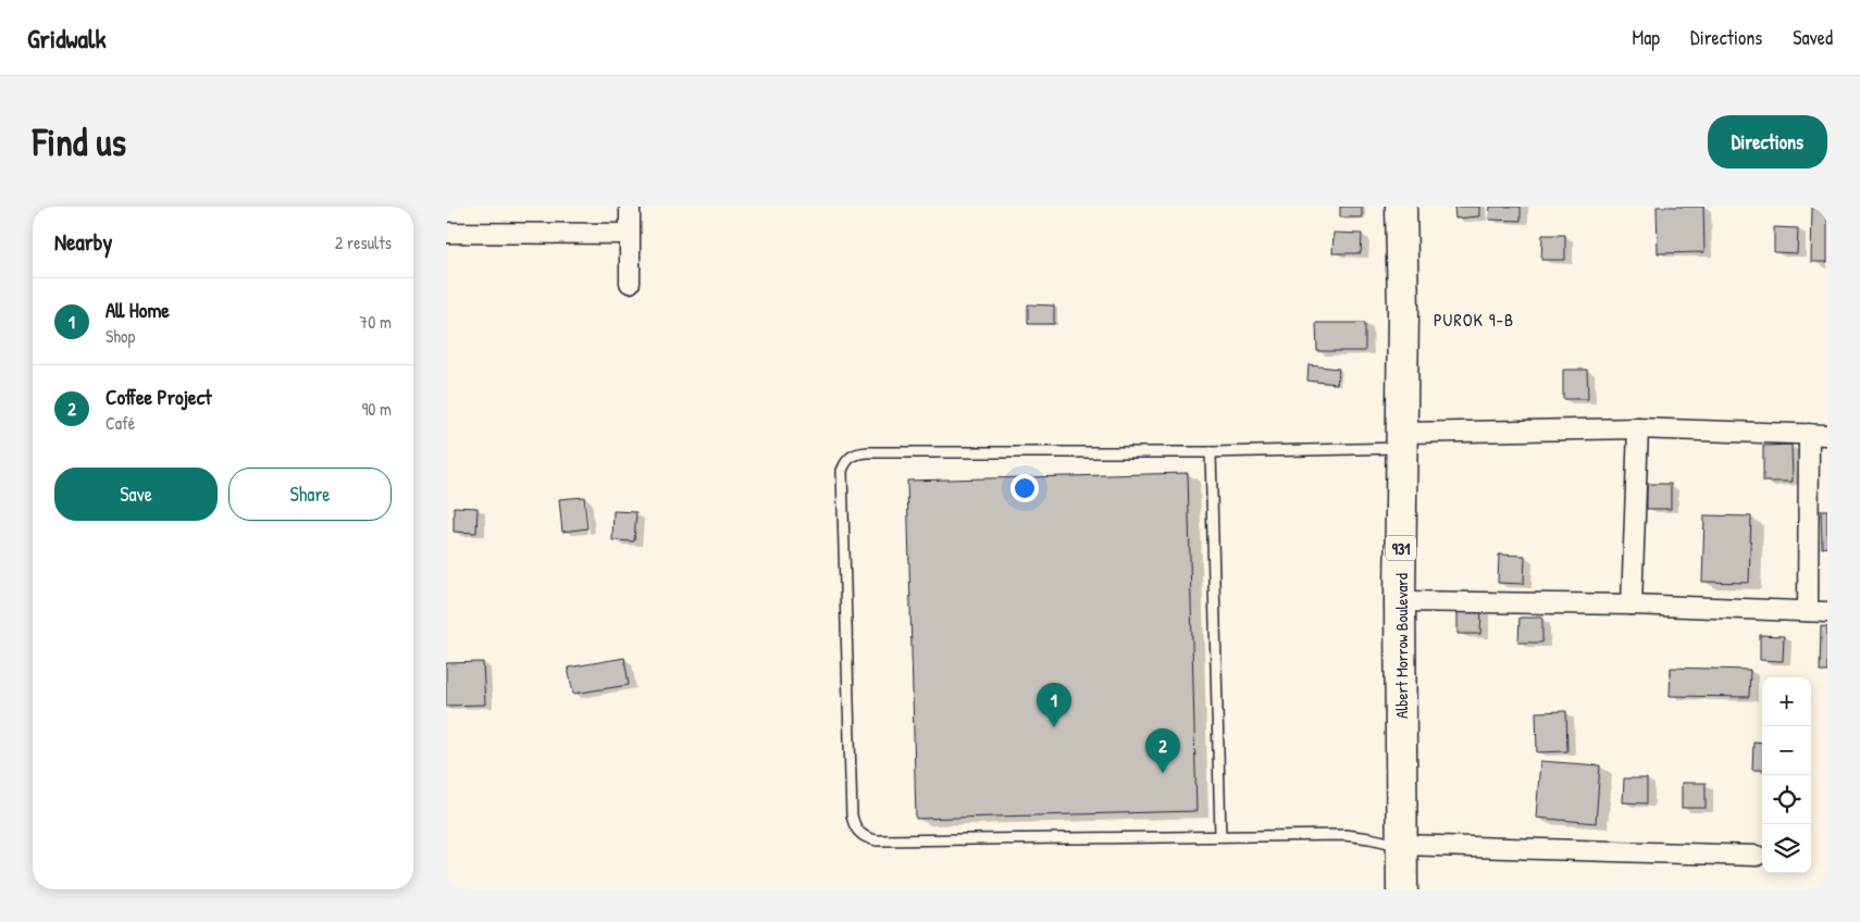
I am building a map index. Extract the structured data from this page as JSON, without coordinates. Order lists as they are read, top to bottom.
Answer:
{
  "streets": {
    "highway": ["931", "Albert Morrow Boulevard"]
  },
  "districts": ["PUROK 9-B"],
  "page": {
    "header": "Gridwalk",
    "nav": ["Map", "Directions", "Saved"],
    "buttons": [
      "Directions",
      ["Save", "Share"]
    ],
    "title": "Find us",
    "heading": ["Nearby", "2 results"],
    "list": [
      {
        "mark": "1",
        "name": "All Home",
        "note": "Shop",
        "value": "70 m"
      },
      {
        "mark": "2",
        "name": "Coffee Project",
        "note": "Café",
        "value": "90 m"
      }
    ],
    "map_buttons": ["+", "−"],
    "pins": ["1", "2"]
  }
}
